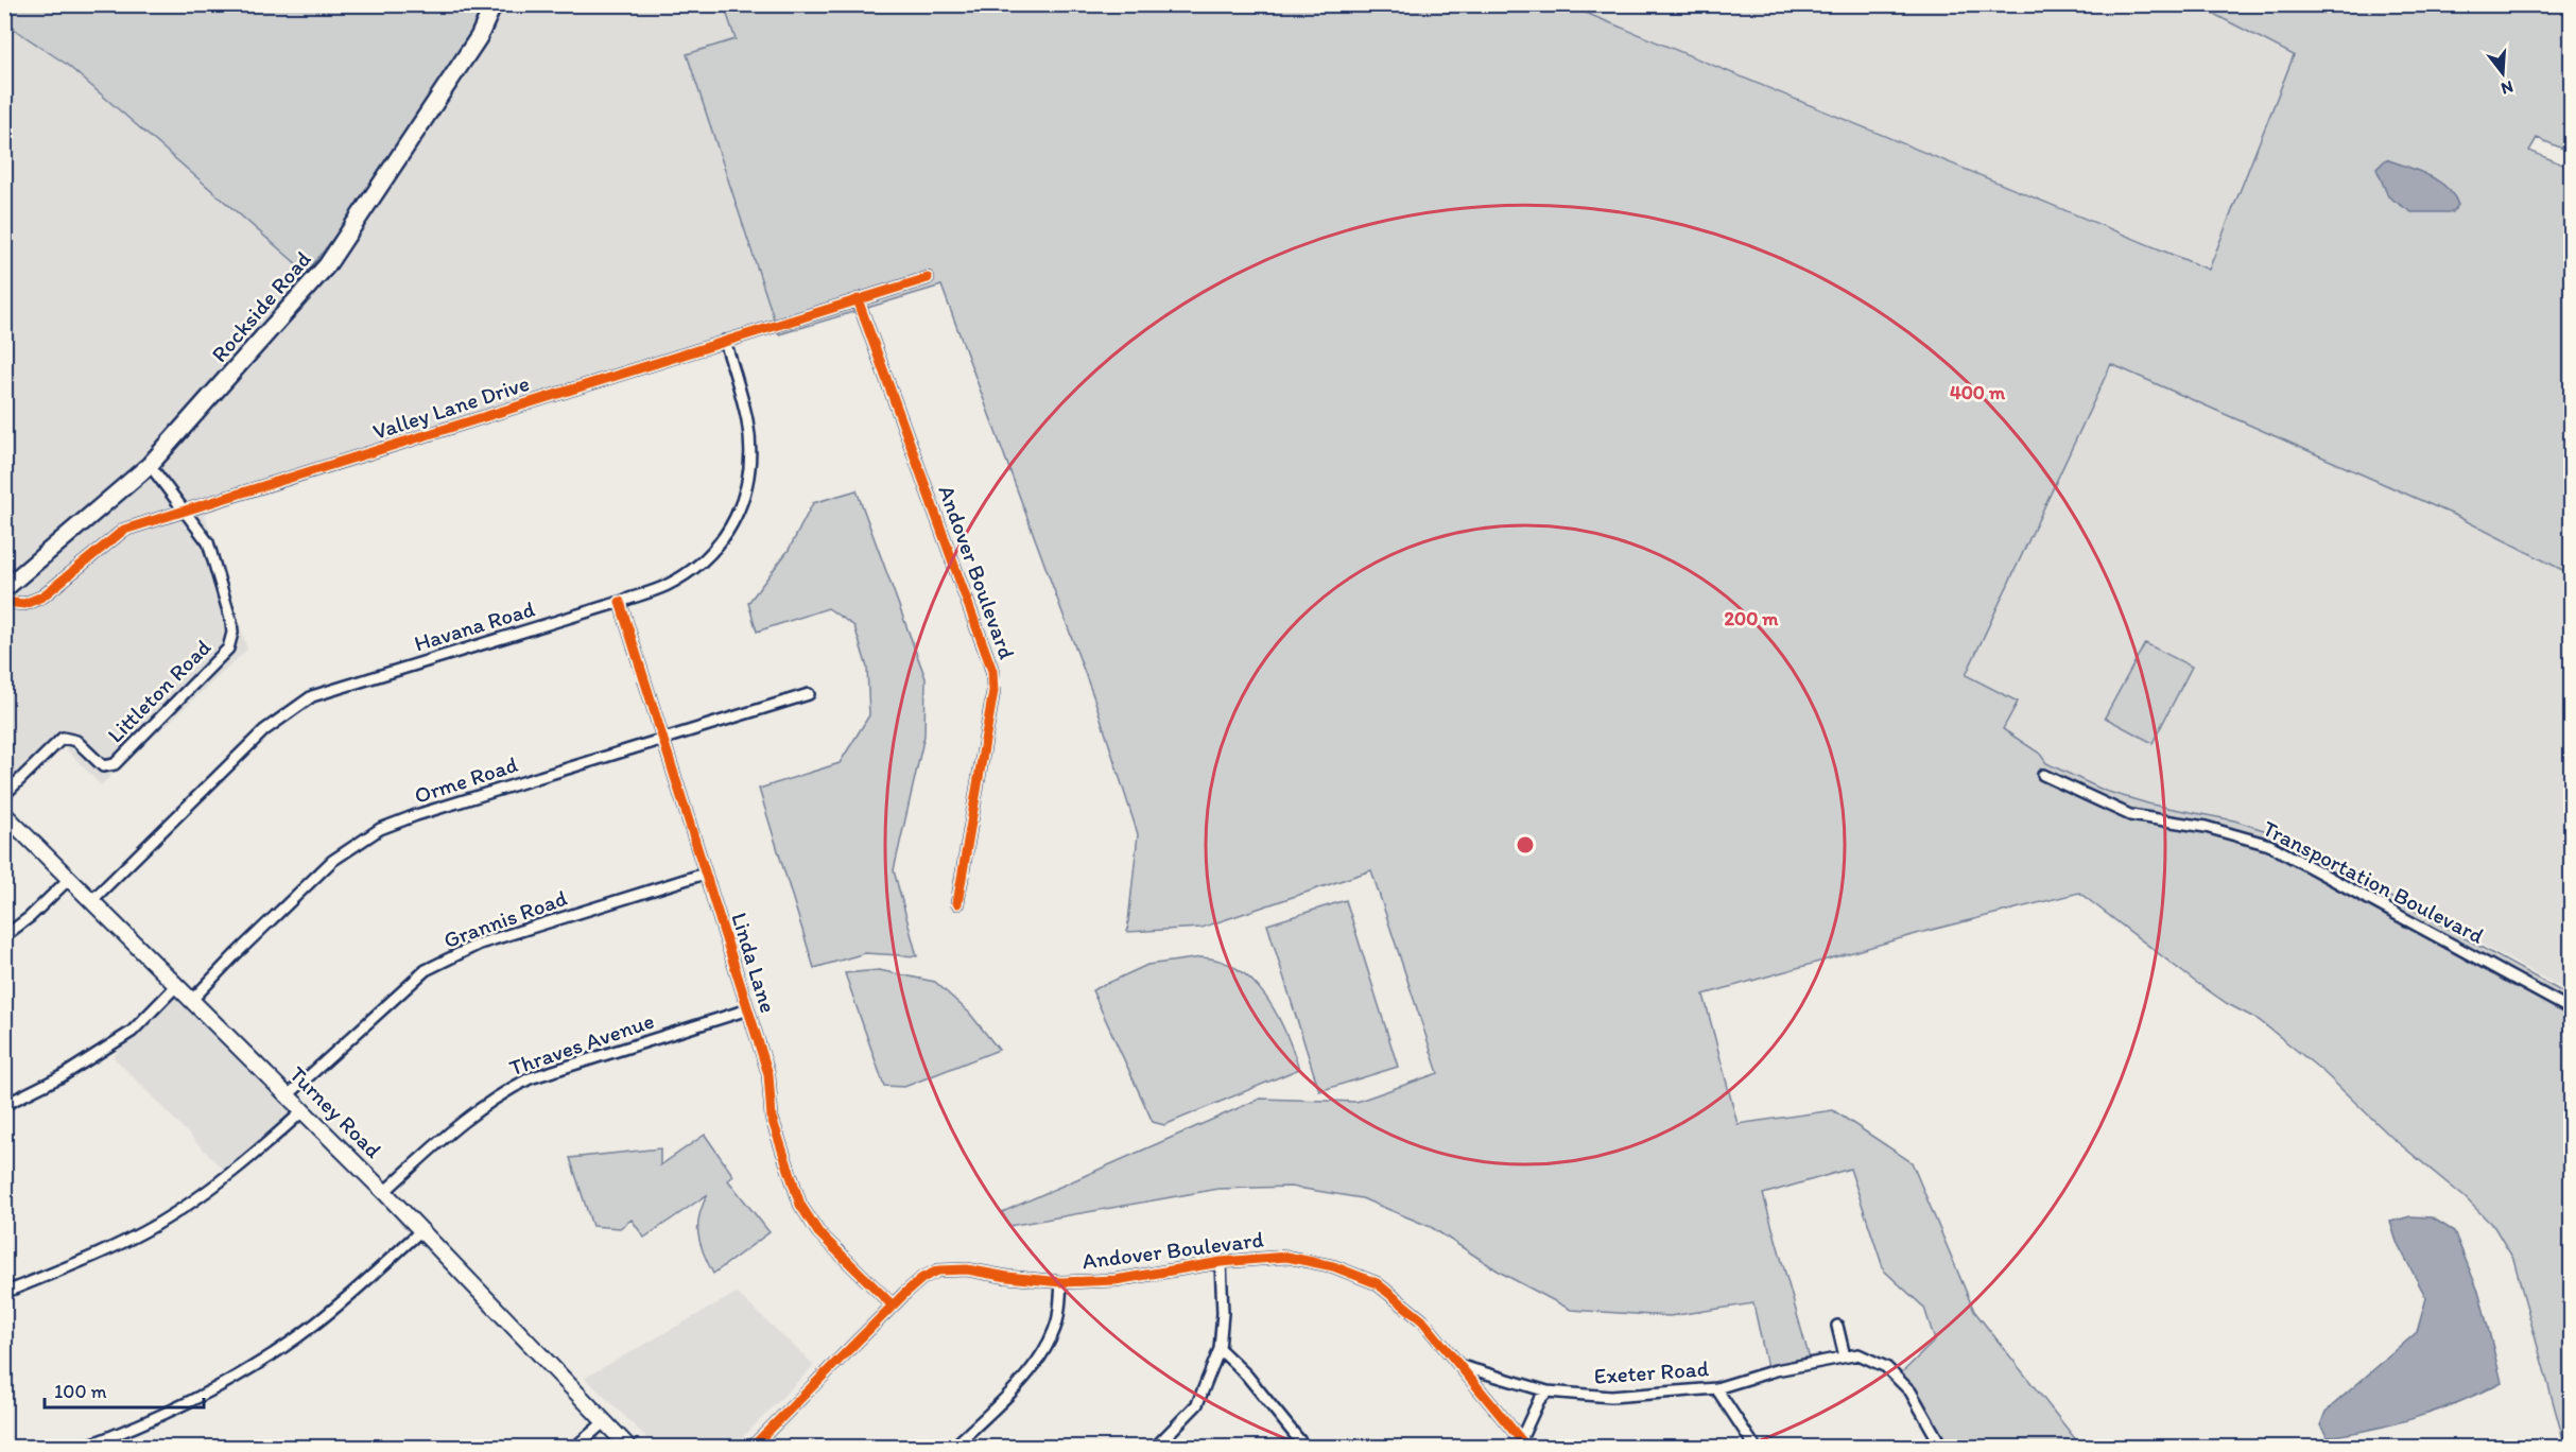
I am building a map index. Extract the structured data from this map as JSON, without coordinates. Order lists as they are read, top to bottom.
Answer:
{
  "streets": {
    "main road": ["Rockside Road", "Turney Road"],
    "street": [
      "Valley Lane Drive",
      "Andover Boulevard",
      "Havana Road",
      "Littleton Road",
      "Orme Road",
      "Transportation Boulevard",
      "Grannis Road",
      "Linda Lane",
      "Thraves Avenue",
      "Exeter Road"
    ]
  },
  "crossings": [
    ["Valley Lane Drive", "Andover Boulevard"],
    ["Valley Lane Drive", "Havana Road"],
    ["Valley Lane Drive", "Littleton Road"],
    ["Andover Boulevard", "Linda Lane"],
    ["Andover Boulevard", "Exeter Road"],
    ["Havana Road", "Linda Lane"],
    ["Havana Road", "Turney Road"],
    ["Orme Road", "Linda Lane"],
    ["Orme Road", "Turney Road"],
    ["Grannis Road", "Linda Lane"],
    ["Grannis Road", "Turney Road"],
    ["Linda Lane", "Thraves Avenue"],
    ["Thraves Avenue", "Turney Road"]
  ],
  "scale_bar": "100 m",
  "north": "bottom",
  "rings": ["400 m", "200 m"]
}
